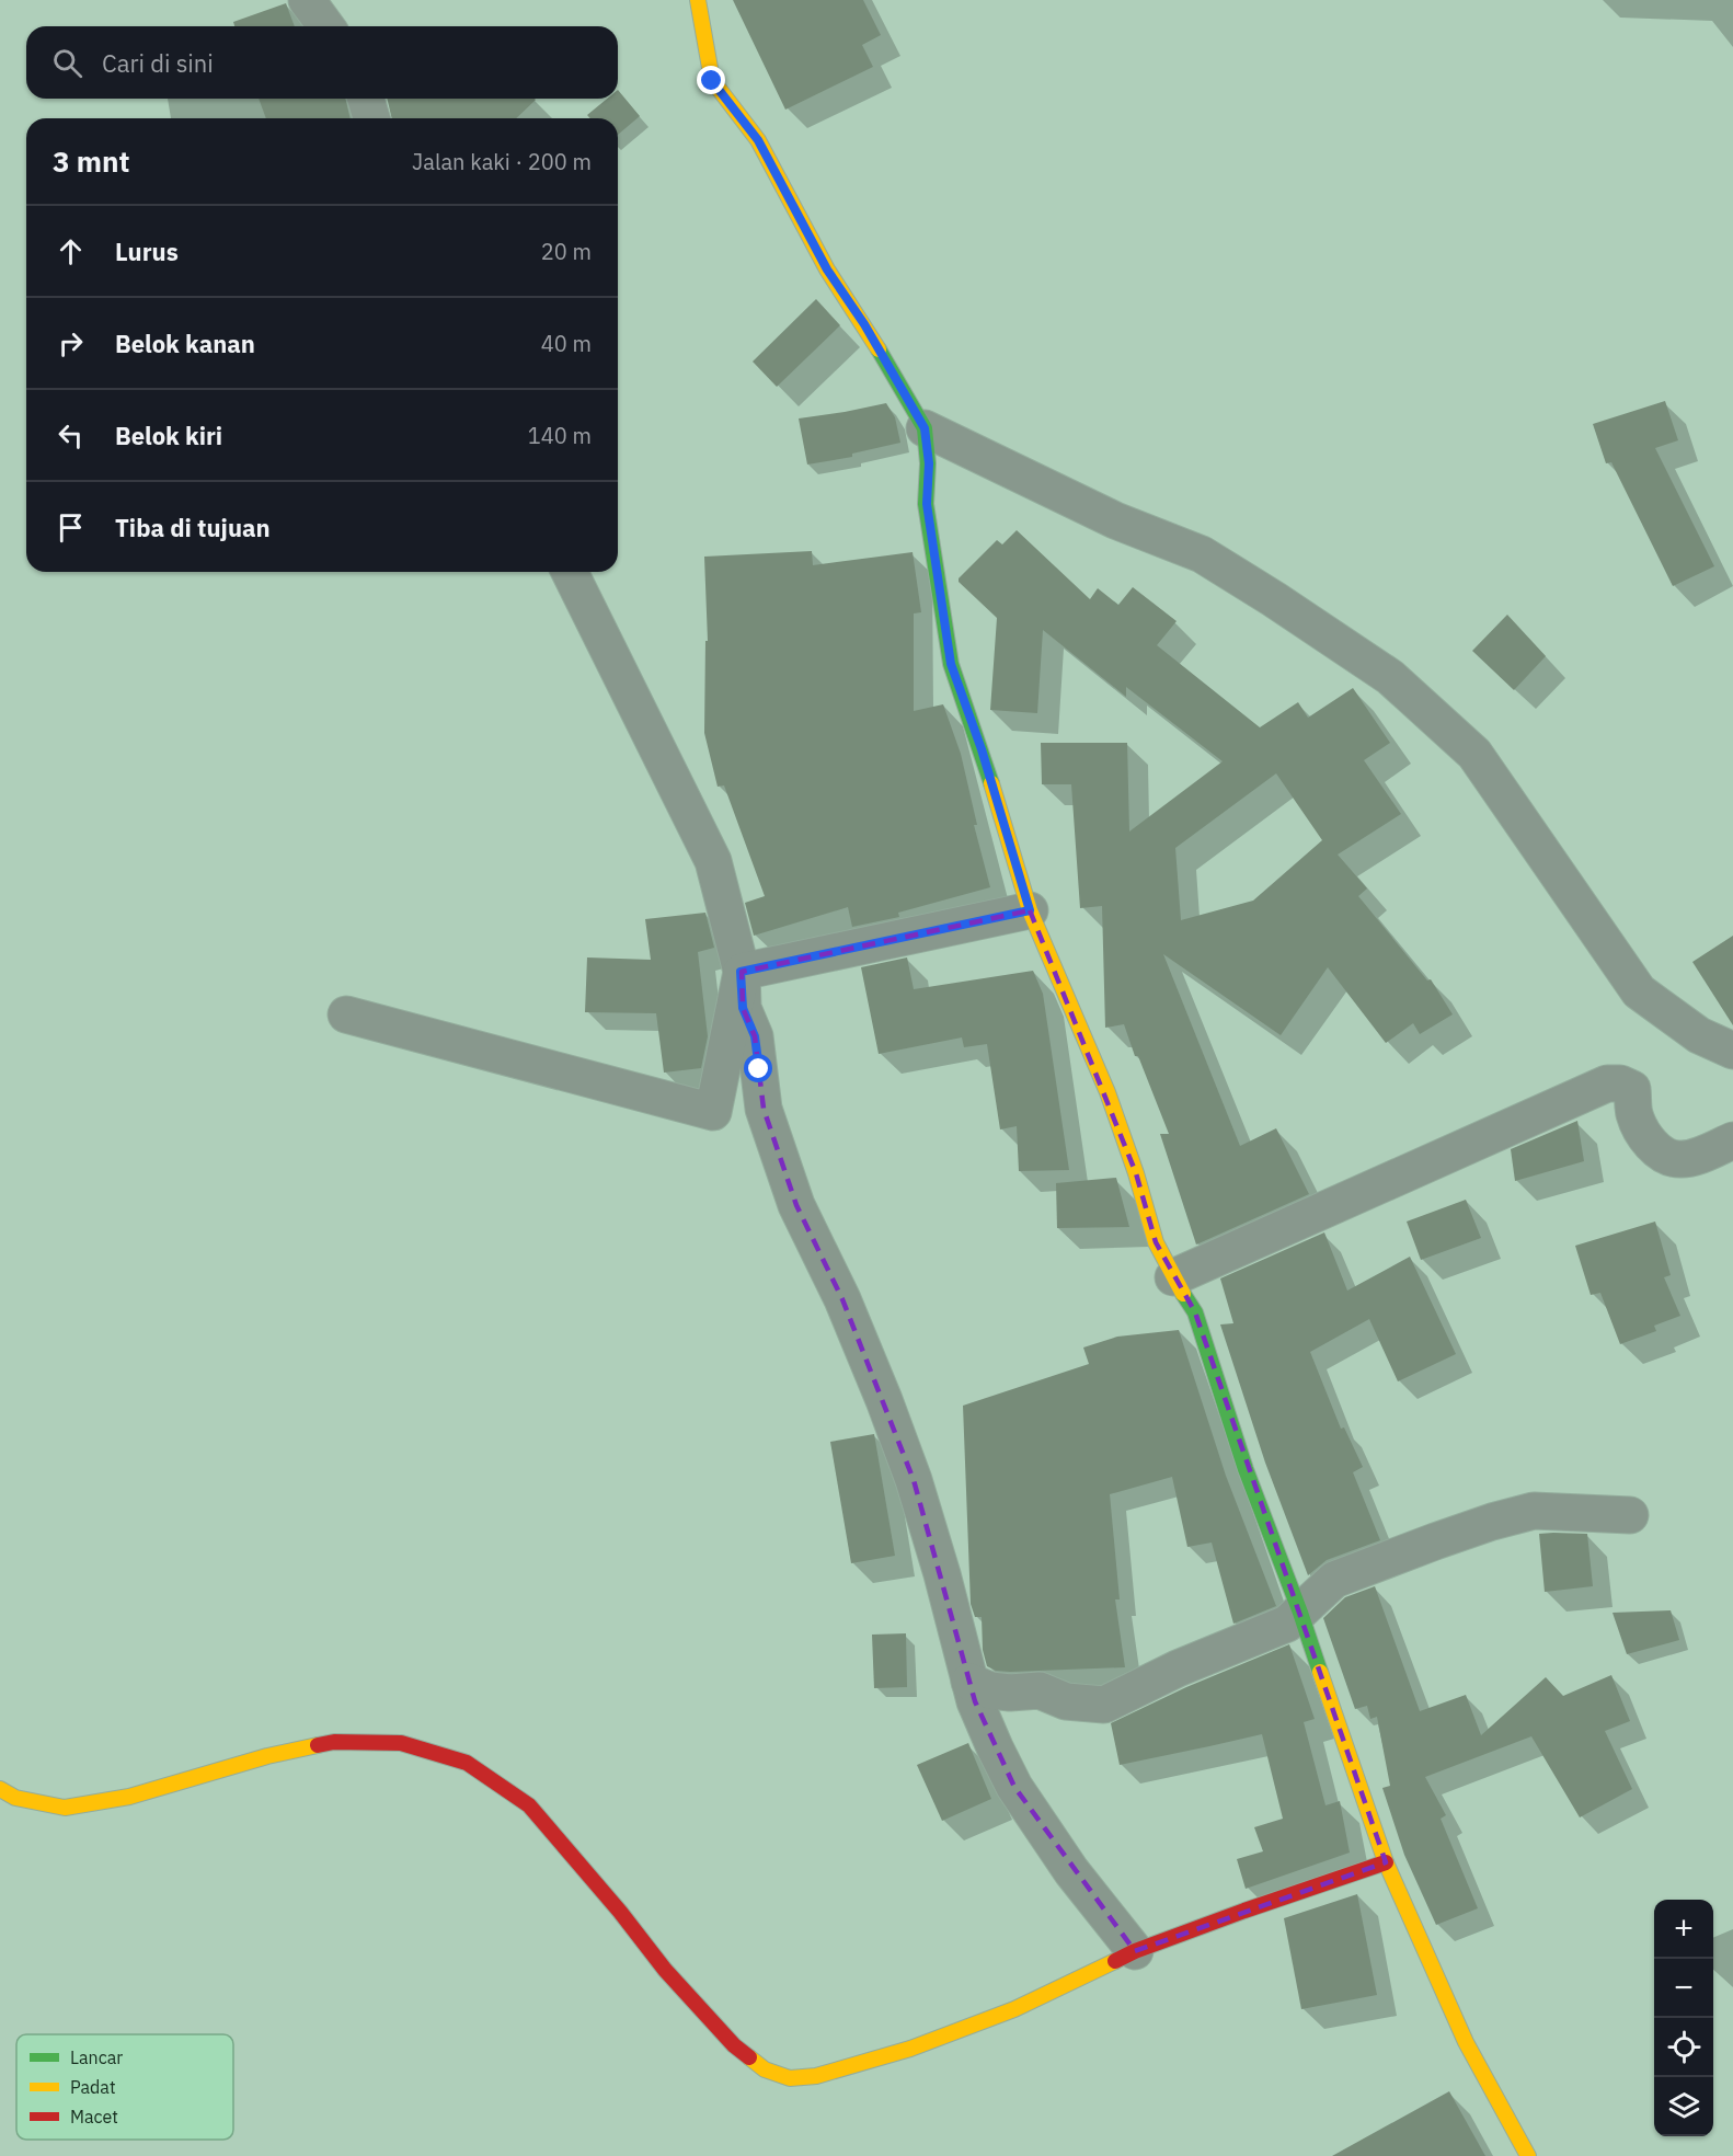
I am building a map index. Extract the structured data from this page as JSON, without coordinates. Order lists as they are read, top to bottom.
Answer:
{
  "legend": ["Lancar", "Padat", "Macet"],
  "page": {
    "search": "Cari di sini",
    "heading": ["3 mnt", "Jalan kaki · 200 m"],
    "list": [
      ["Lurus", "20 m"],
      ["Belok kanan", "40 m"],
      ["Belok kiri", "140 m"],
      "Tiba di tujuan"
    ],
    "map_buttons": ["+", "−"]
  }
}
